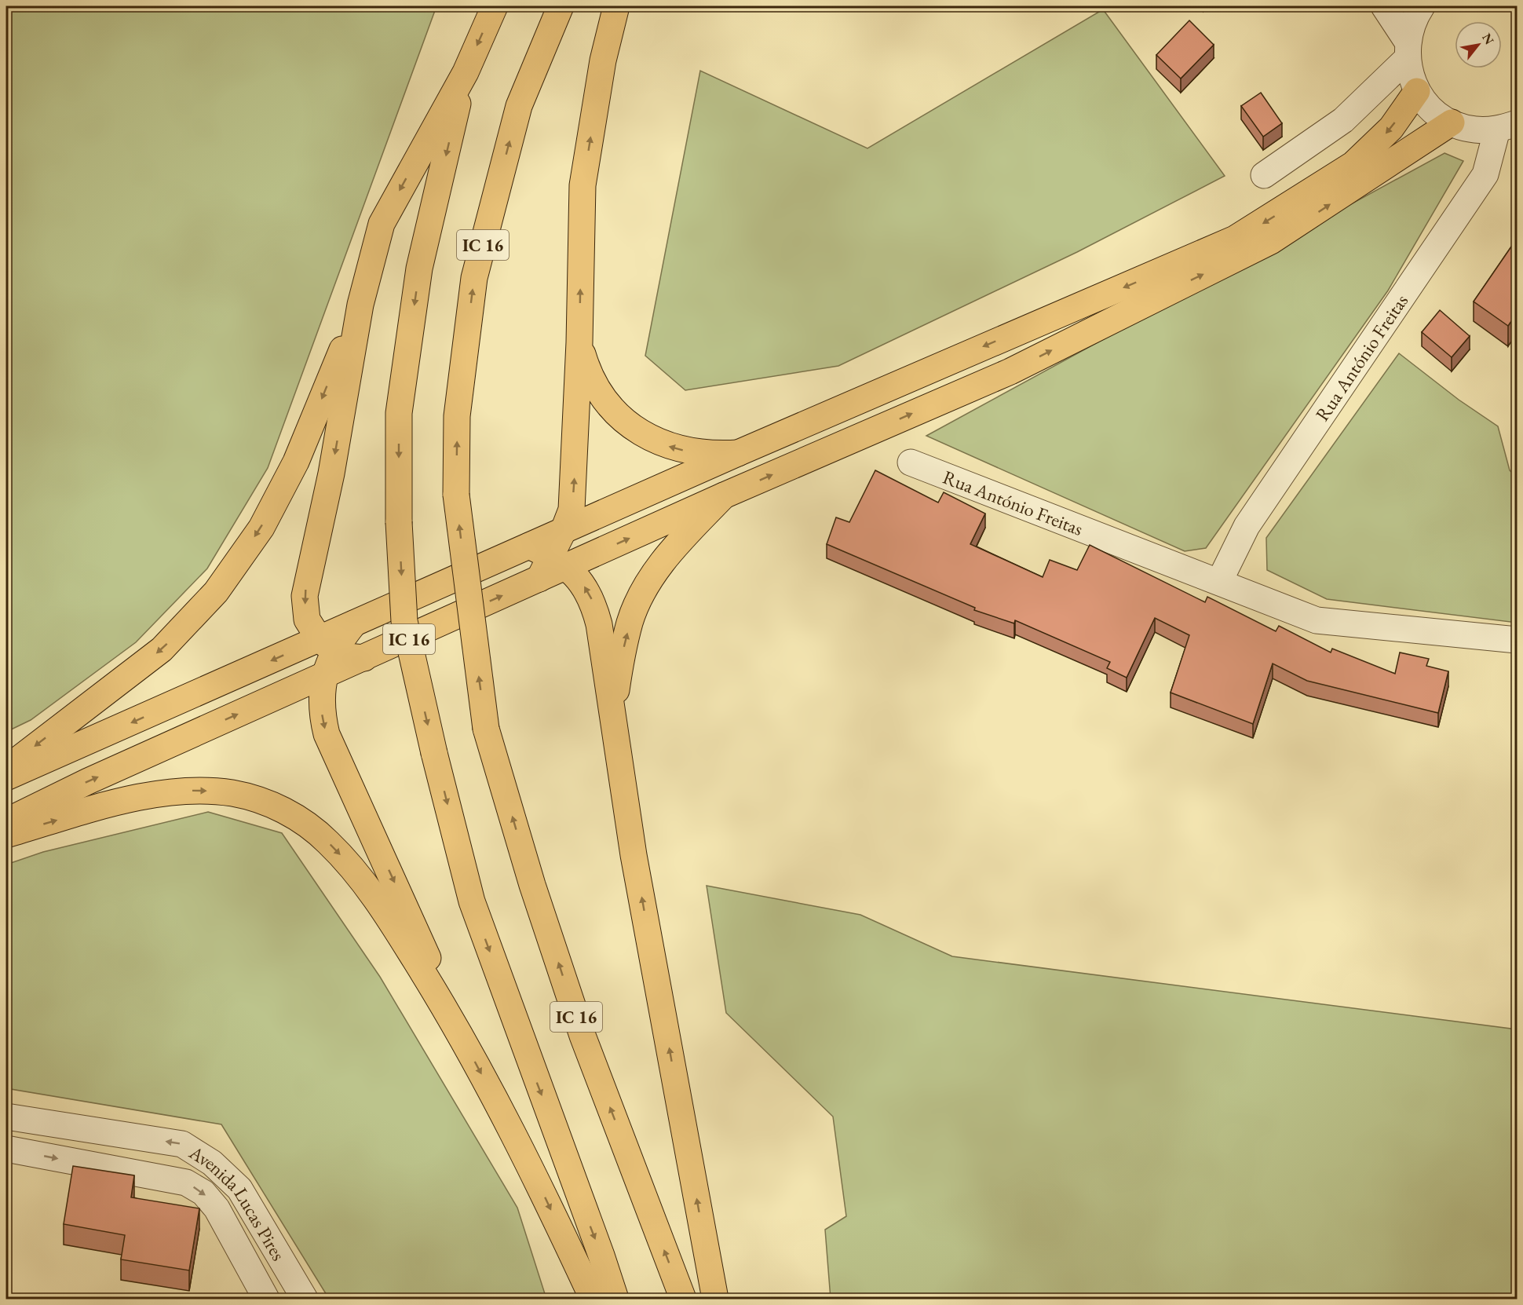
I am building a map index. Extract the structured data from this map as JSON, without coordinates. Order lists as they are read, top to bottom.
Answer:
{
  "streets": {
    "main road": ["IC 16"],
    "street": ["Rua António Freitas", "Avenida Lucas Pires"]
  },
  "north": "top right"
}
